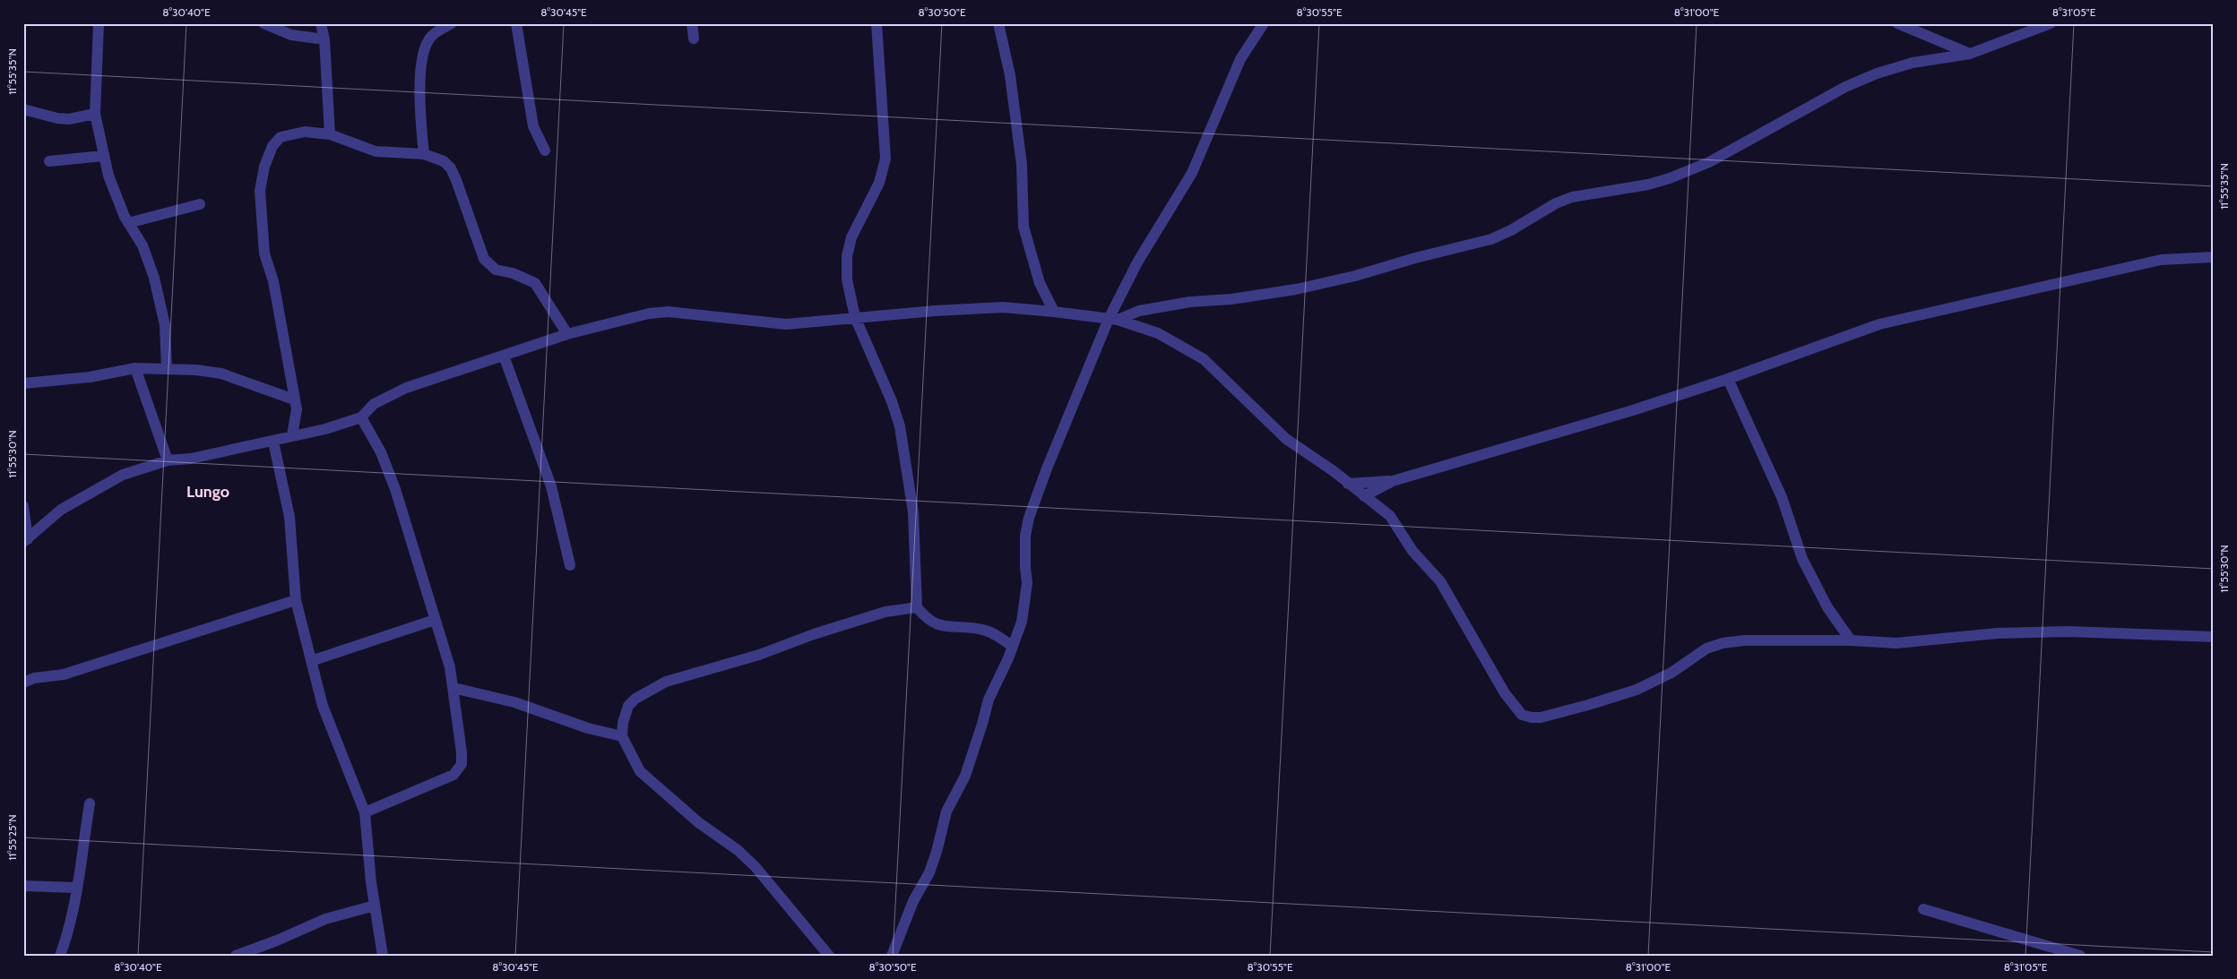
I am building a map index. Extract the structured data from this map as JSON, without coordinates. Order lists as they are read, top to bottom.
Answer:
{
  "districts": ["Lungo"],
  "coordinates": [
    "8°30'40\"E",
    "8°30'45\"E",
    "8°30'50\"E",
    "8°30'55\"E",
    "8°31'00\"E",
    "8°31'05\"E",
    "11°55'35\"N",
    "11°55'30\"N",
    "11°55'25\"N"
  ]
}
